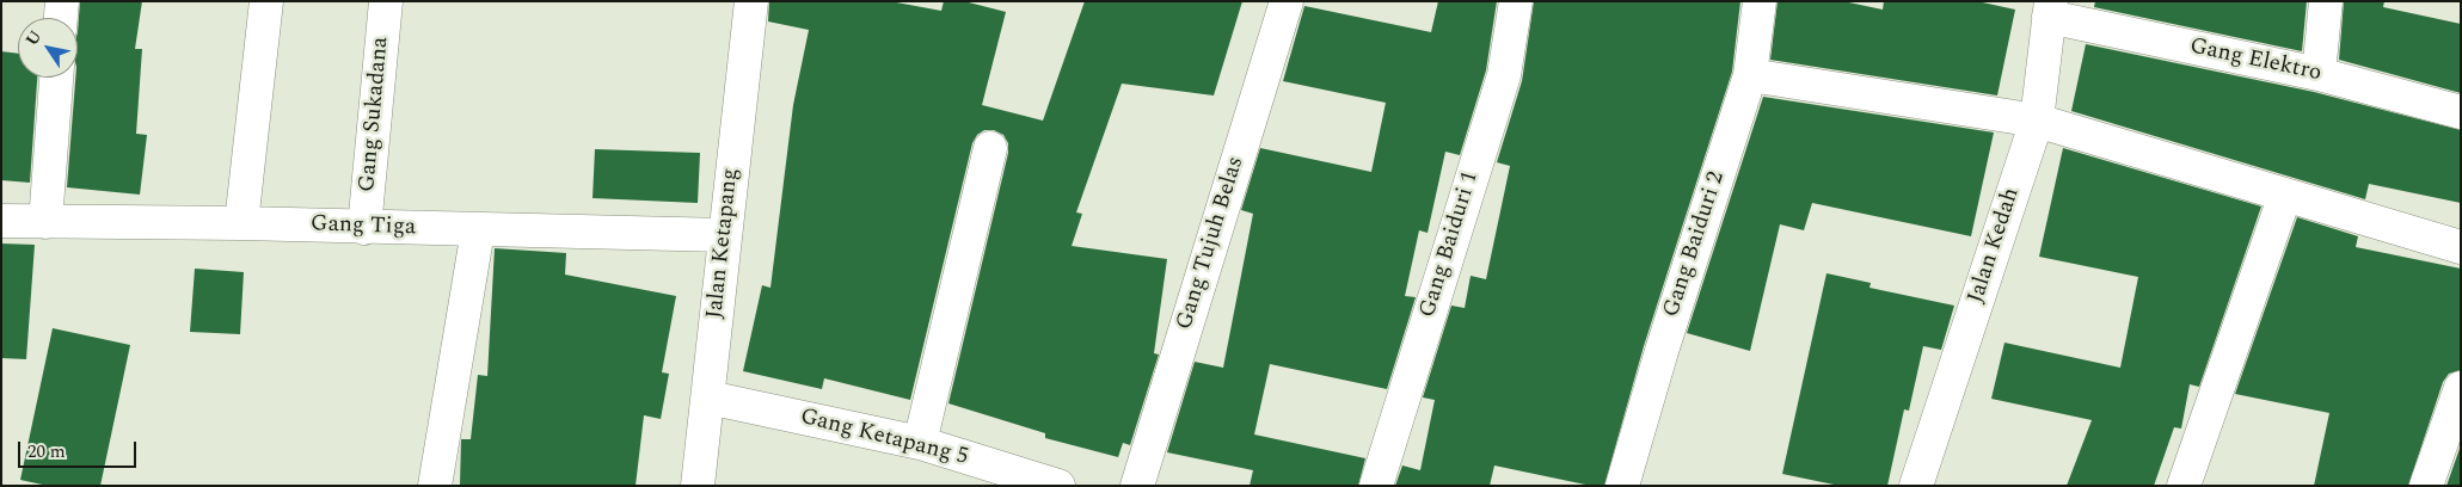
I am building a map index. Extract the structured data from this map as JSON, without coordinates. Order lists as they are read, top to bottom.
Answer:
{
  "streets": {
    "street": [
      "Gang Elektro",
      "Gang Sukadana",
      "Gang Tiga",
      "Jalan Ketapang",
      "Gang Tujuh Belas",
      "Gang Baiduri 1",
      "Gang Baiduri 2",
      "Jalan Kedah",
      "Gang Ketapang 5"
    ]
  },
  "crossings": [
    ["Gang Elektro", "Jalan Kedah"],
    ["Gang Sukadana", "Gang Tiga"],
    ["Gang Tiga", "Jalan Ketapang"],
    ["Jalan Ketapang", "Gang Ketapang 5"]
  ],
  "scale_bar": "20 m",
  "north": "top left"
}
